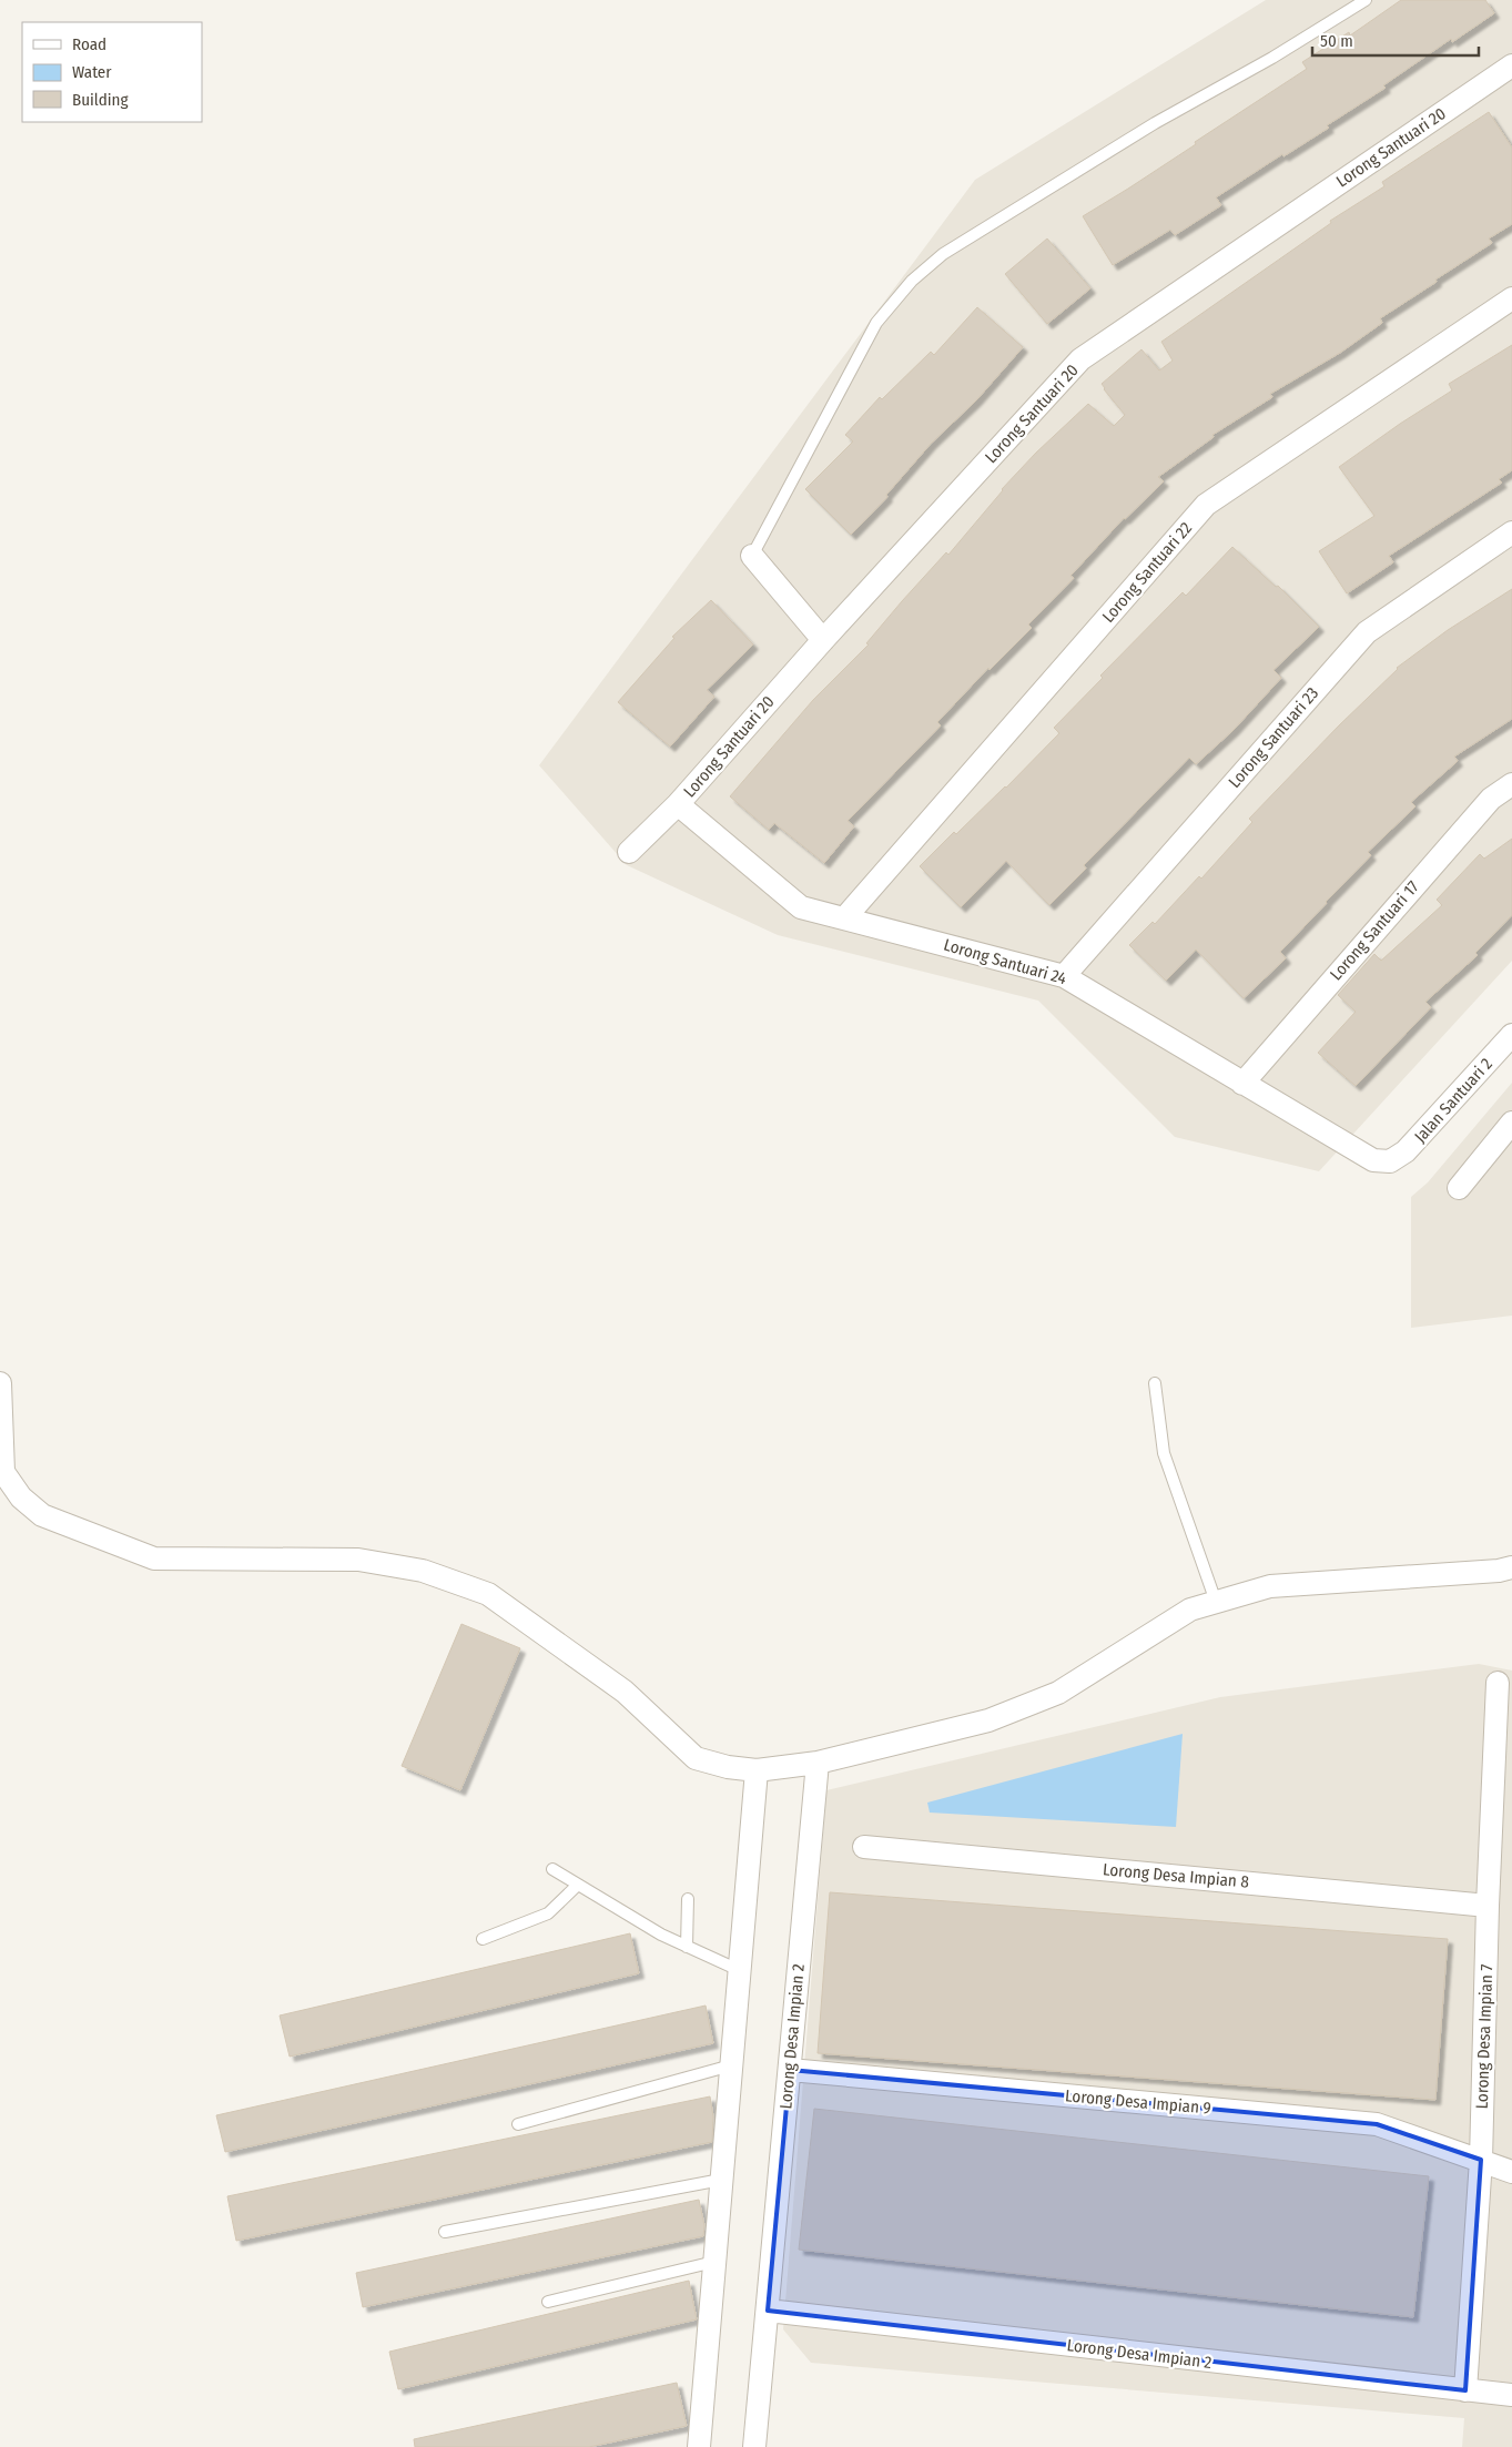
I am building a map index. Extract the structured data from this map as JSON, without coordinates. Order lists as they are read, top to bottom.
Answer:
{
  "streets": {
    "street": [
      "Lorong Santuari 20",
      "Lorong Santuari 22",
      "Lorong Santuari 23",
      "Lorong Santuari 17",
      "Lorong Santuari 24",
      "Jalan Santuari 2",
      "Lorong Desa Impian 8",
      "Lorong Desa Impian 2",
      "Lorong Desa Impian 7",
      "Lorong Desa Impian 9"
    ]
  },
  "crossings": [
    ["Lorong Santuari 20", "Lorong Santuari 24"],
    ["Lorong Santuari 22", "Lorong Santuari 24"],
    ["Lorong Santuari 23", "Lorong Santuari 24"],
    ["Lorong Santuari 17", "Lorong Santuari 24"],
    ["Lorong Santuari 24", "Jalan Santuari 2"],
    ["Lorong Desa Impian 8", "Lorong Desa Impian 7"],
    ["Lorong Desa Impian 2", "Lorong Desa Impian 7"],
    ["Lorong Desa Impian 2", "Lorong Desa Impian 9"],
    ["Lorong Desa Impian 7", "Lorong Desa Impian 9"]
  ],
  "legend": ["Road", "Water", "Building"],
  "scale_bar": "50 m"
}
